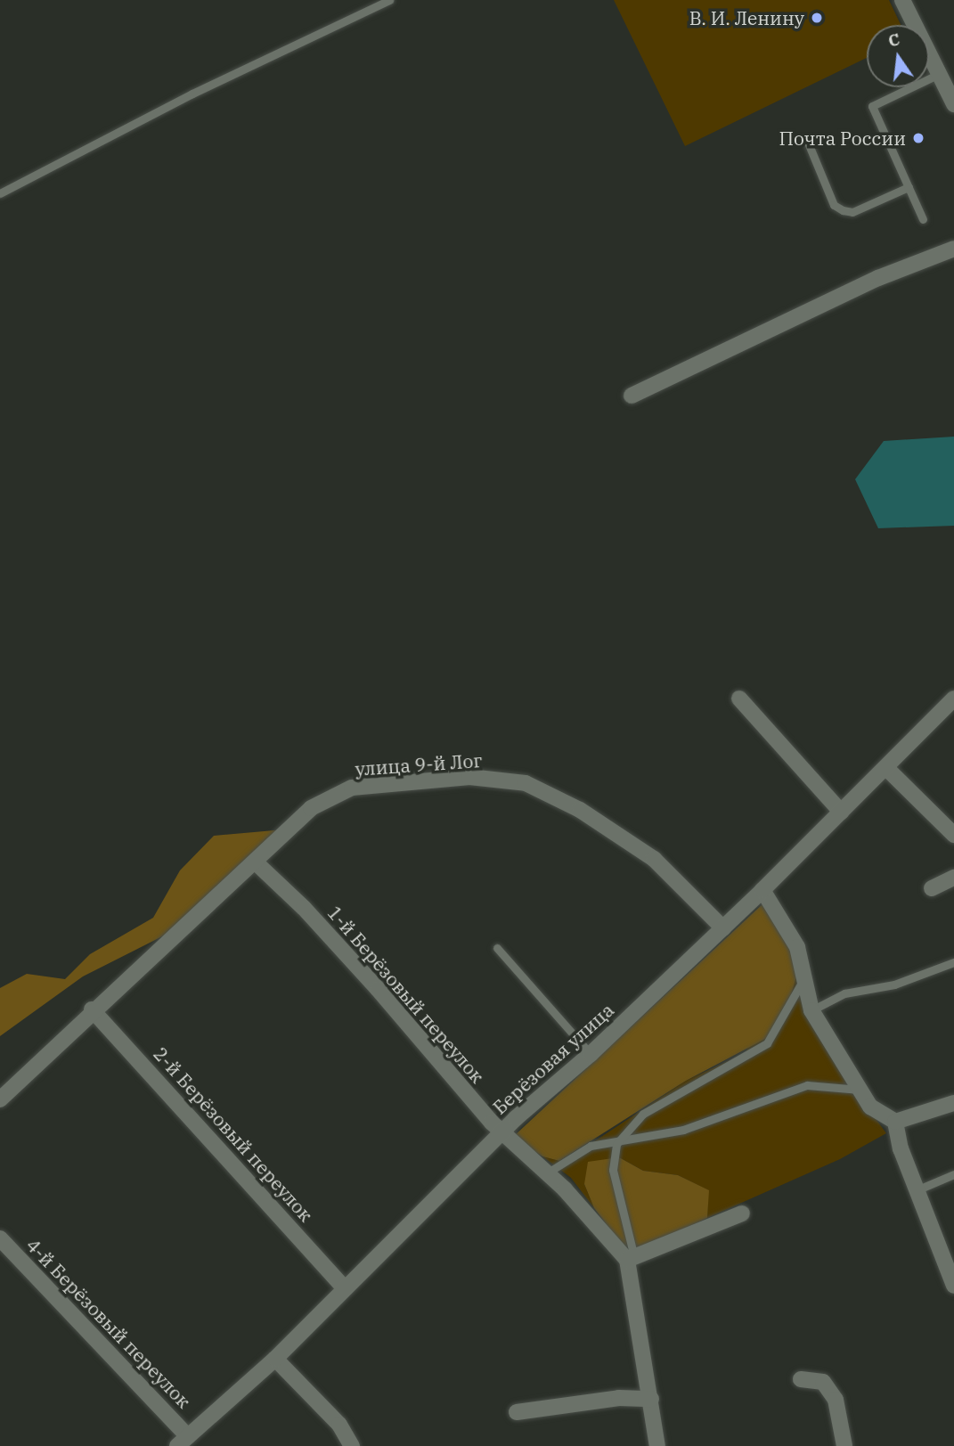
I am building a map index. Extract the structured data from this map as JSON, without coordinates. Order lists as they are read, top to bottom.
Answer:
{
  "streets": {
    "street": [
      "улица 9-й Лог",
      "1-й Берёзовый переулок",
      "Берёзовая улица",
      "2-й Берёзовый переулок",
      "4-й Берёзовый переулок"
    ]
  },
  "crossings": [
    ["улица 9-й Лог", "1-й Берёзовый переулок"],
    ["улица 9-й Лог", "Берёзовая улица"],
    ["улица 9-й Лог", "2-й Берёзовый переулок"],
    ["1-й Берёзовый переулок", "Берёзовая улица"],
    ["Берёзовая улица", "2-й Берёзовый переулок"],
    ["Берёзовая улица", "4-й Берёзовый переулок"]
  ],
  "places": ["В. И. Ленину", "Почта России"],
  "north": "top"
}
